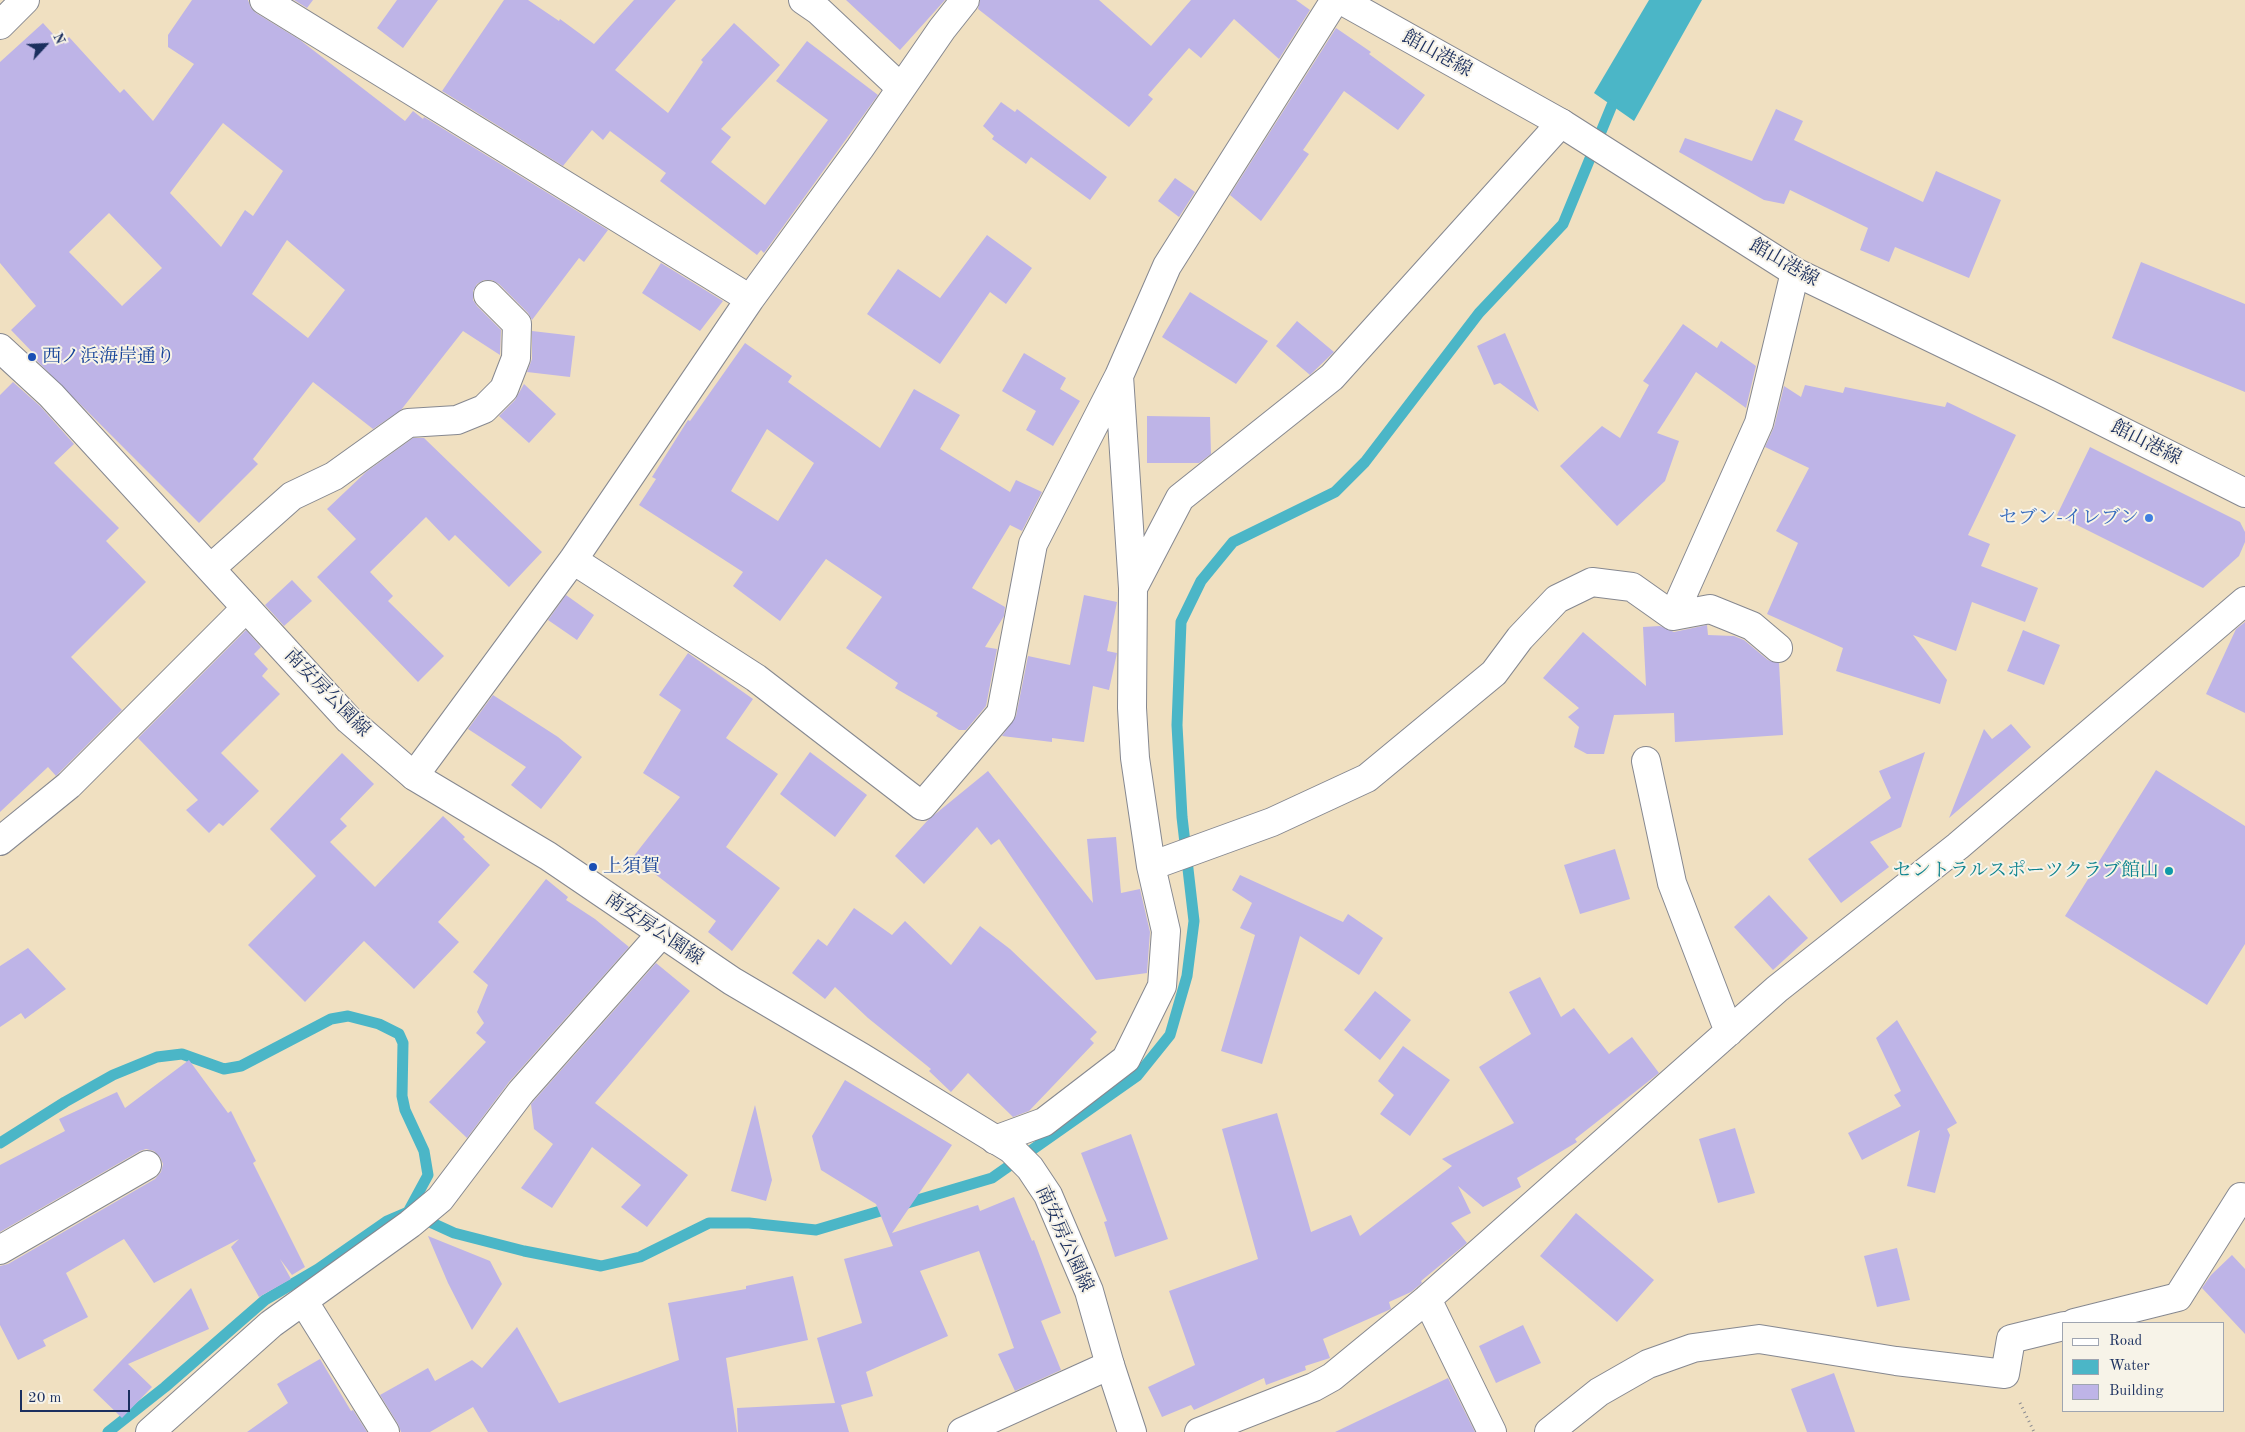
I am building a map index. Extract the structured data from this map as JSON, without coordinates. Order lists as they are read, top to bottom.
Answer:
{
  "streets": {
    "street": ["館山港線", "南安房公園線"]
  },
  "places": [
    "西ノ浜海岸通り",
    "セブン-イレブン",
    "上須賀",
    "セントラルスポーツクラブ館山"
  ],
  "legend": ["Road", "Water", "Building"],
  "scale_bar": "20 m",
  "north": "top right"
}
